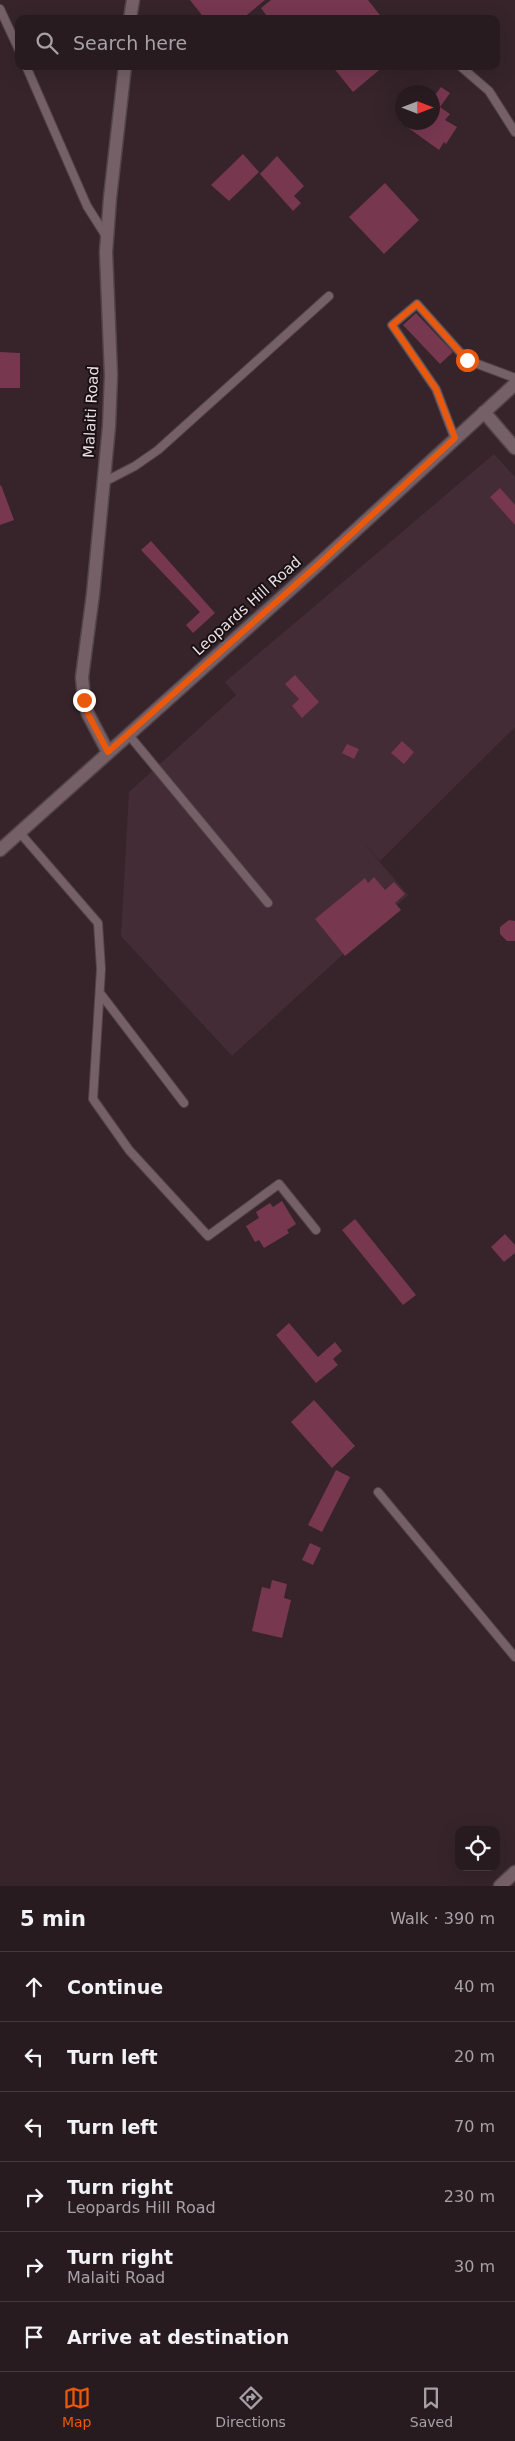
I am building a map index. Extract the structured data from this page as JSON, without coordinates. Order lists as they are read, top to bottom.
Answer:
{
  "streets": {
    "street": ["Malaiti Road", "Leopards Hill Road"]
  },
  "crossings": [
    ["Malaiti Road", "Leopards Hill Road"]
  ],
  "north": "right",
  "page": {
    "search": "Search here",
    "heading": ["5 min", "Walk · 390 m"],
    "list": [
      ["Continue", "40 m"],
      ["Turn left", "20 m"],
      ["Turn left", "70 m"],
      ["Turn right", "Leopards Hill Road", "230 m"],
      ["Turn right", "Malaiti Road", "30 m"],
      "Arrive at destination"
    ],
    "nav": ["Map", "Directions", "Saved"]
  }
}
